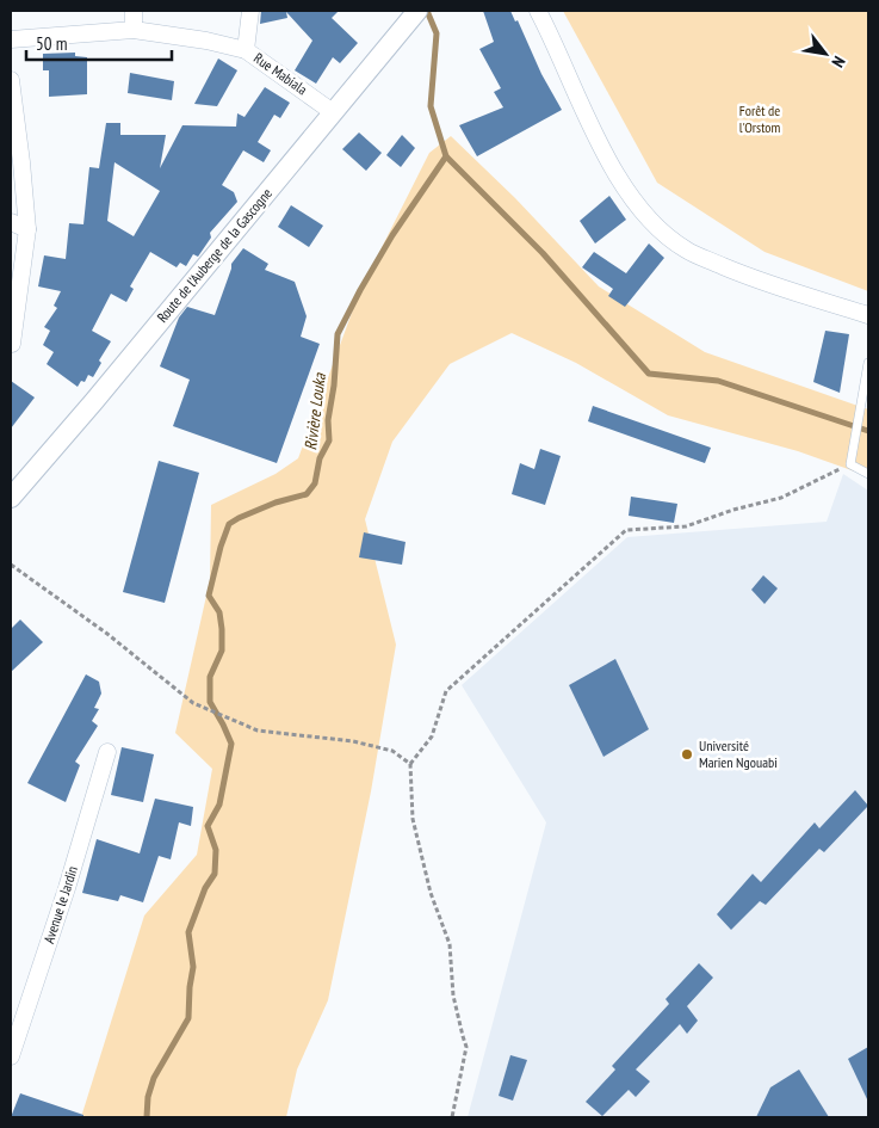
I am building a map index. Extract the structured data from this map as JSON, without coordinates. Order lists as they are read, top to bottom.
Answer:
{
  "streets": {
    "street": ["Rue Mabiala", "Route de l'Auberge de la Gascogne", "Avenue le Jardin"]
  },
  "crossings": [
    ["Rue Mabiala", "Route de l'Auberge de la Gascogne"]
  ],
  "water": ["Rivière Louka"],
  "parks": ["Forêt de l'Orstom"],
  "places": ["Université Marien Ngouabi"],
  "scale_bar": "50 m",
  "north": "bottom right"
}
